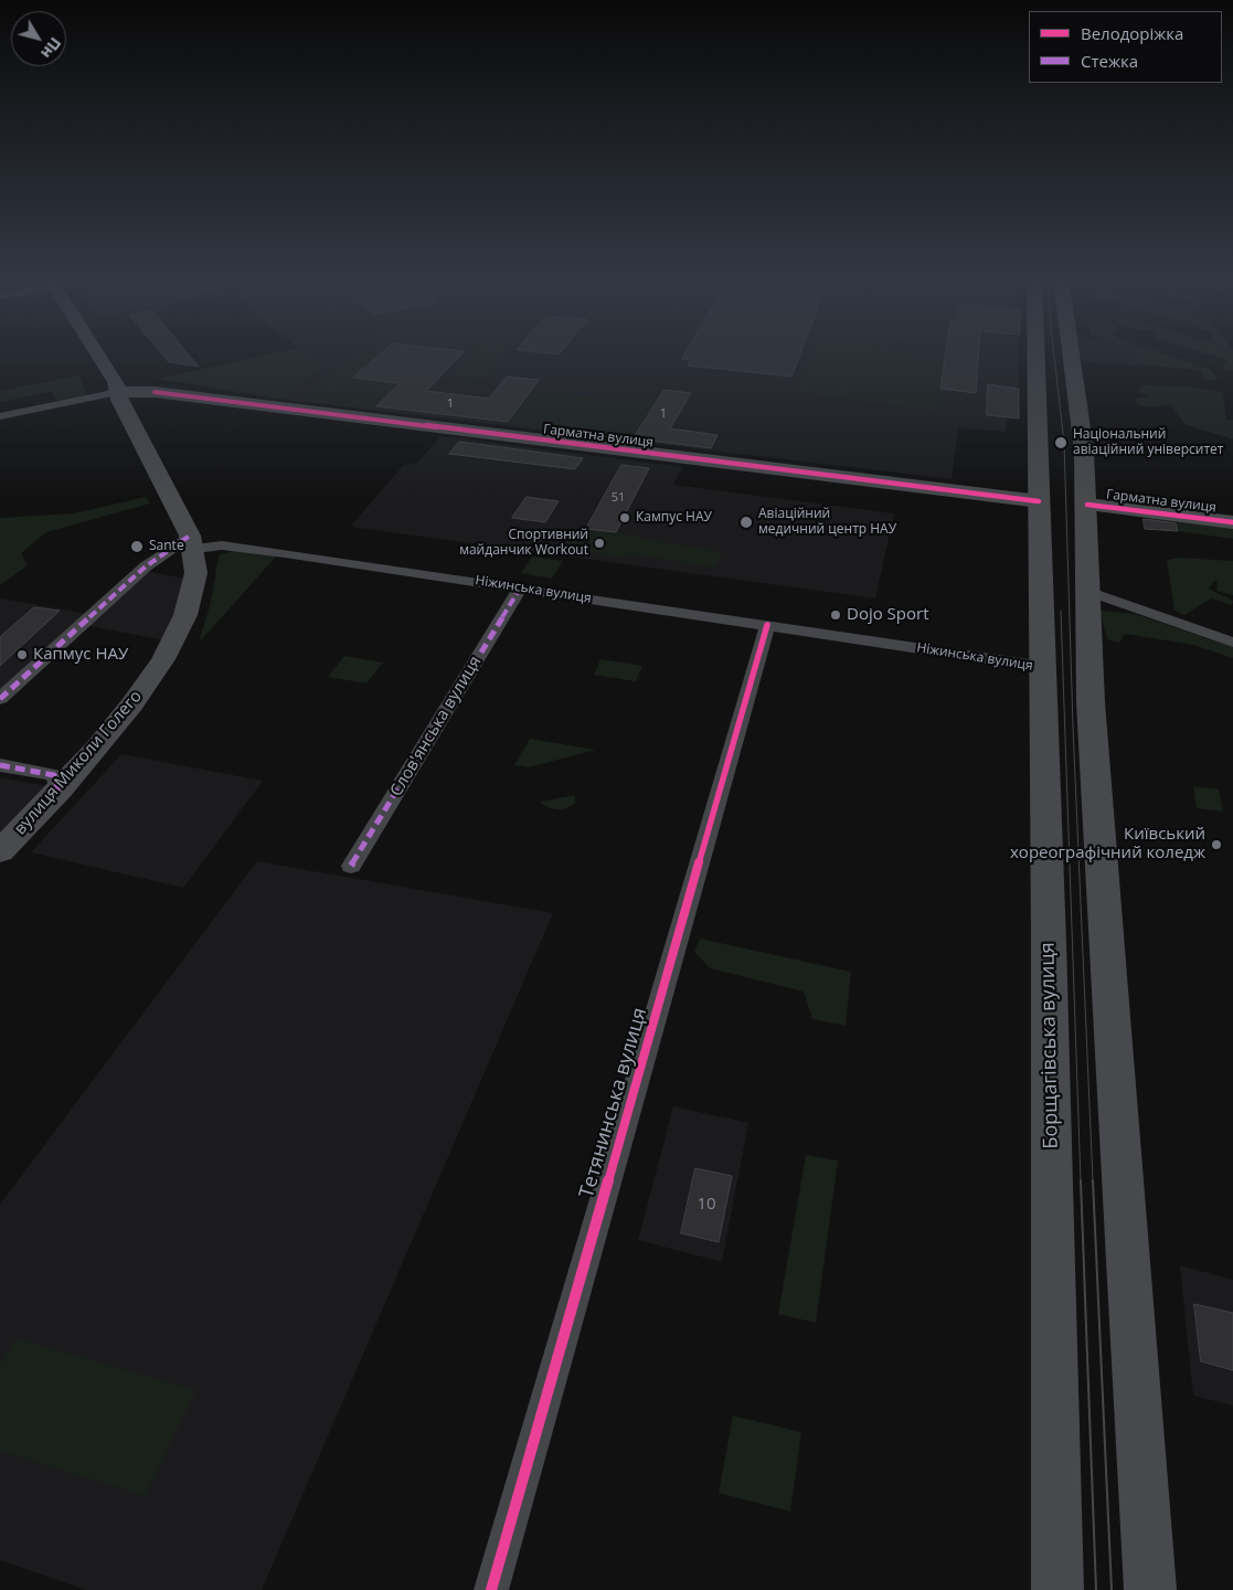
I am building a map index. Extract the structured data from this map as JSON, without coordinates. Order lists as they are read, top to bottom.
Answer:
{
  "streets": {
    "main road": ["Гарматна вулиця", "вулиця Миколи Голего", "Борщагівська вулиця"],
    "street": ["Ніжинська вулиця", "Слов'янська вулиця", "Тетянинська вулиця"]
  },
  "crossings": [
    ["Гарматна вулиця", "Борщагівська вулиця"],
    ["Ніжинська вулиця", "Слов'янська вулиця"],
    ["Ніжинська вулиця", "вулиця Миколи Голего"],
    ["Ніжинська вулиця", "Борщагівська вулиця"],
    ["Ніжинська вулиця", "Тетянинська вулиця"]
  ],
  "places": [
    "Національний авіаційний університет",
    "Кампус НАУ",
    "Авіаційний медичний центр НАУ",
    "Спортивний майданчик Workout",
    "Sante",
    "Dojo Sport",
    "Капмус НАУ",
    "Київський хореографічний коледж"
  ],
  "house_numbers": [
    "1",
    "1",
    "51",
    "10"
  ],
  "legend": ["Велодоріжка", "Стежка"],
  "north": "bottom right"
}
